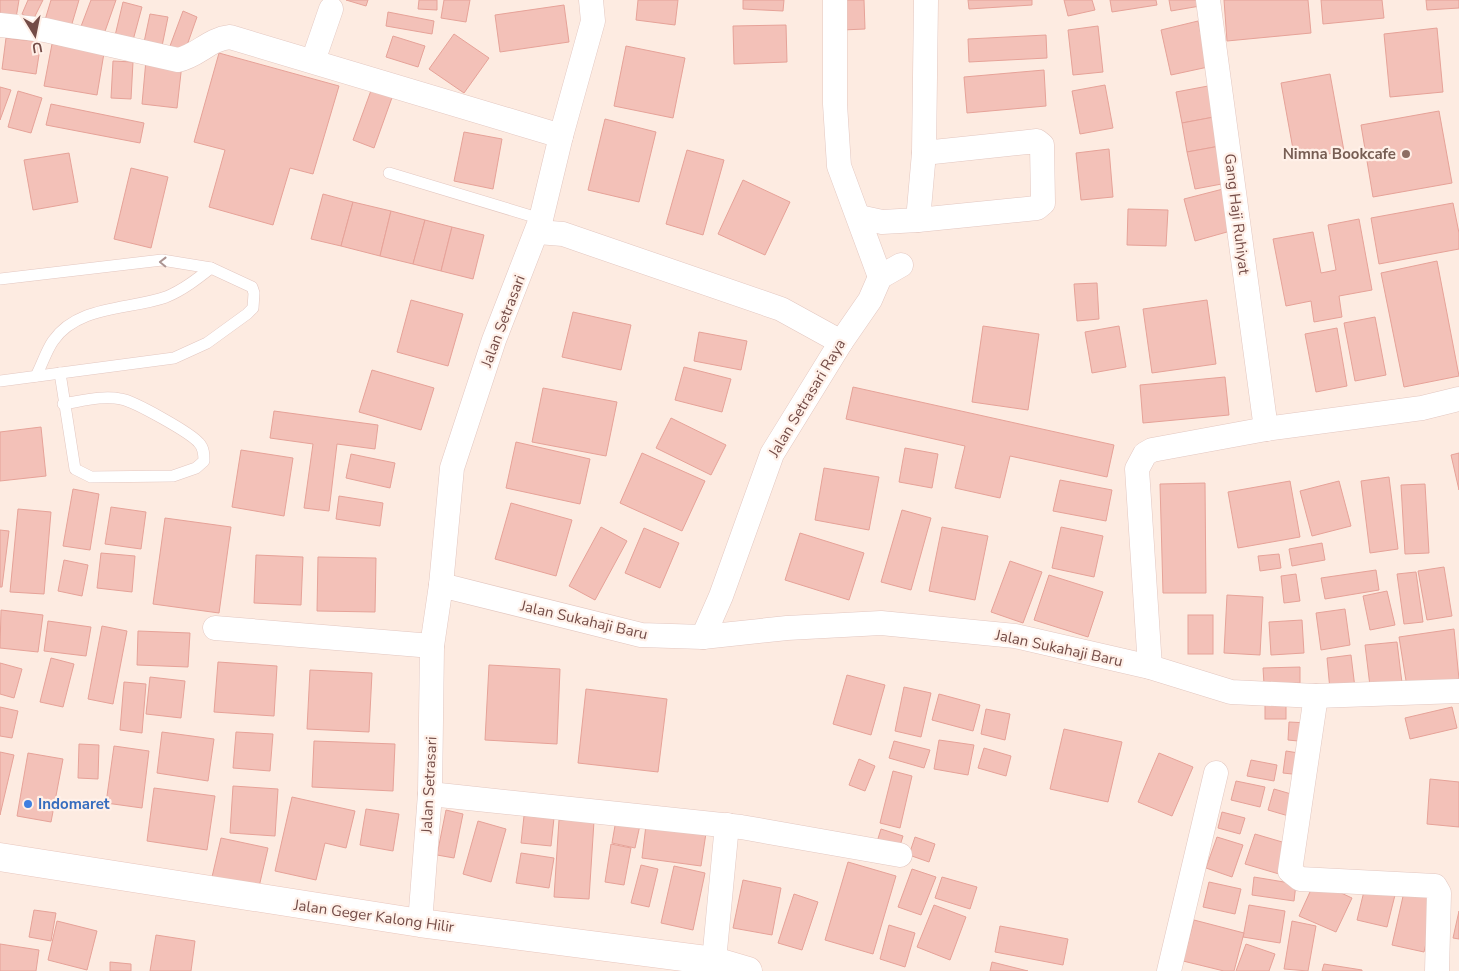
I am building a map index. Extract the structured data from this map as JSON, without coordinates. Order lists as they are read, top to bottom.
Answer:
{
  "streets": {
    "main road": ["Jalan Geger Kalong Hilir"],
    "street": [
      "Gang Haji Ruhiyat",
      "Jalan Setrasari",
      "Jalan Setrasari Raya",
      "Jalan Sukahaji Baru"
    ]
  },
  "crossings": [
    ["Jalan Setrasari", "Jalan Sukahaji Baru"],
    ["Jalan Setrasari", "Jalan Geger Kalong Hilir"],
    ["Jalan Setrasari Raya", "Jalan Sukahaji Baru"]
  ],
  "places": ["Nimna Bookcafe", "Indomaret"],
  "north": "bottom"
}
